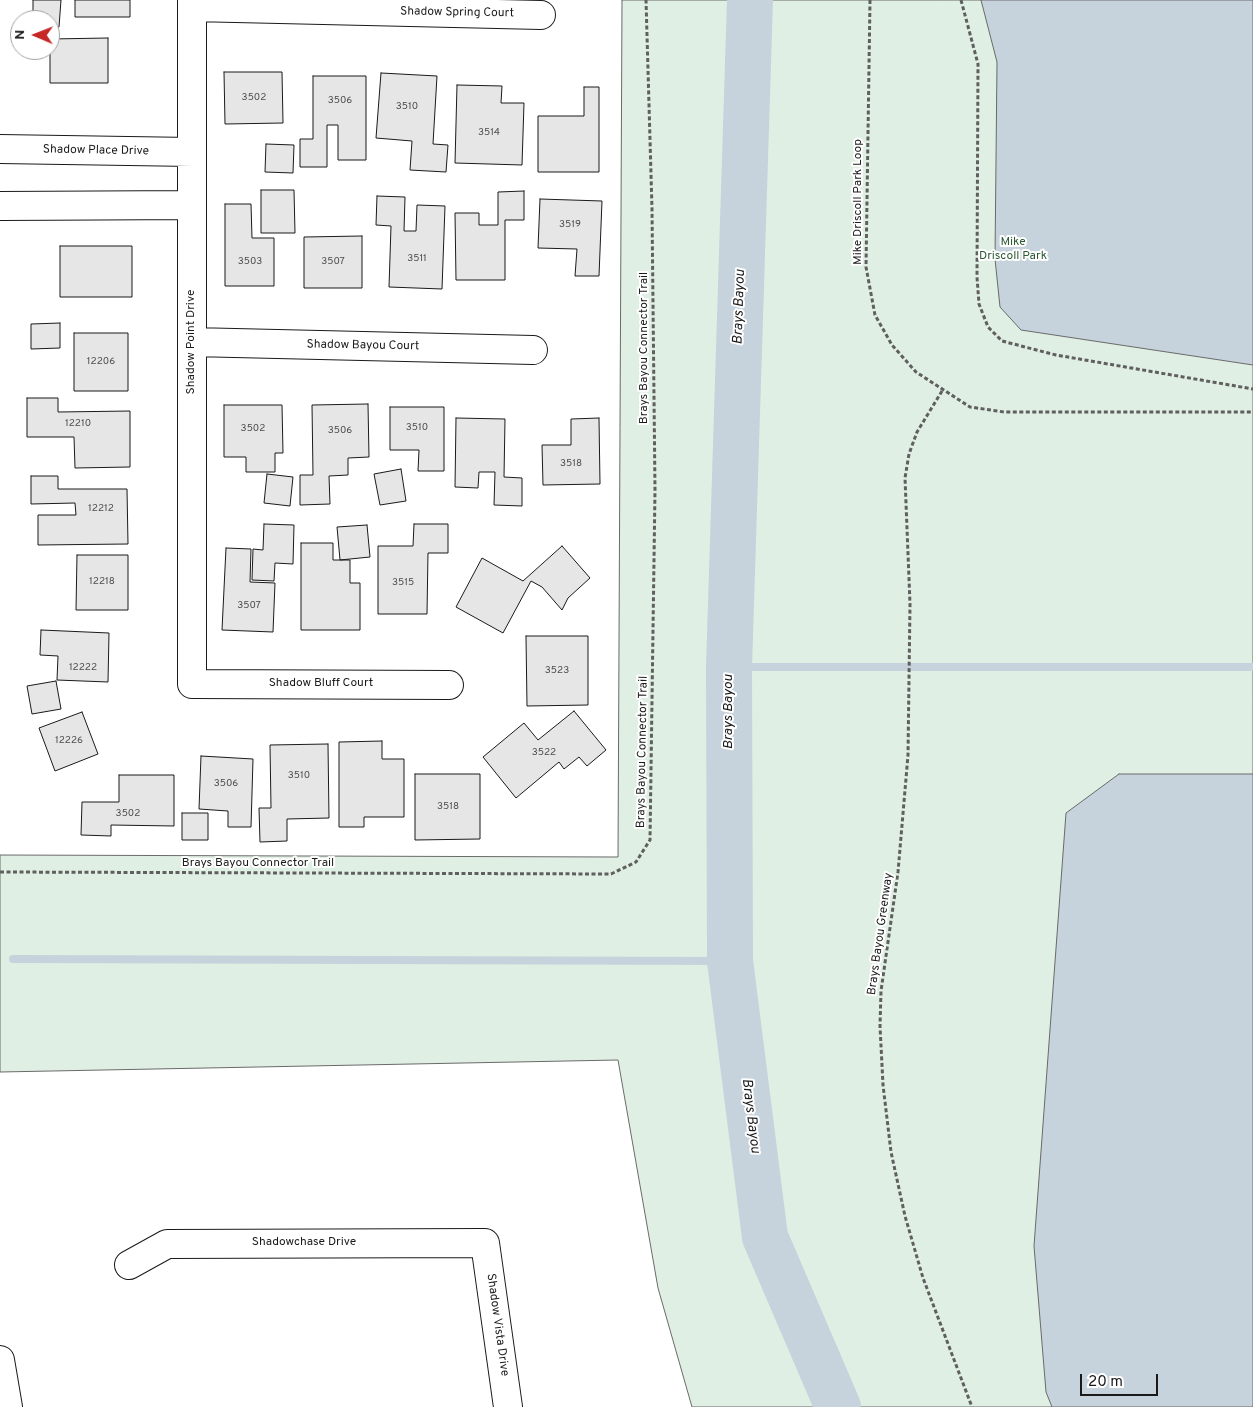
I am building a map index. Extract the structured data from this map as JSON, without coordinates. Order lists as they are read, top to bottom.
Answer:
{
  "streets": {
    "street": [
      "Shadow Spring Court",
      "Shadow Place Drive",
      "Shadow Point Drive",
      "Shadow Bayou Court",
      "Shadow Bluff Court",
      "Shadowchase Drive",
      "Shadow Vista Drive"
    ],
    "path": ["Mike Driscoll Park Loop", "Brays Bayou Connector Trail", "Brays Bayou Greenway"]
  },
  "crossings": [
    ["Shadow Spring Court", "Shadow Point Drive"],
    ["Shadow Place Drive", "Shadow Point Drive"],
    ["Mike Driscoll Park Loop", "Brays Bayou Greenway"],
    ["Shadow Point Drive", "Shadow Bayou Court"],
    ["Shadow Point Drive", "Shadow Bluff Court"],
    ["Shadowchase Drive", "Shadow Vista Drive"]
  ],
  "water": ["Brays Bayou"],
  "parks": ["Mike Driscoll Park"],
  "house_numbers": [
    "3502",
    "3506",
    "3510",
    "3514",
    "3519",
    "3511",
    "3503",
    "3507",
    "12206",
    "12210",
    "3510",
    "3502",
    "3506",
    "3518",
    "12212",
    "12218",
    "3515",
    "3507",
    "12222",
    "3523",
    "12226",
    "3522",
    "3510",
    "3506",
    "3518",
    "3502"
  ],
  "scale_bar": "20 m",
  "north": "left"
}
